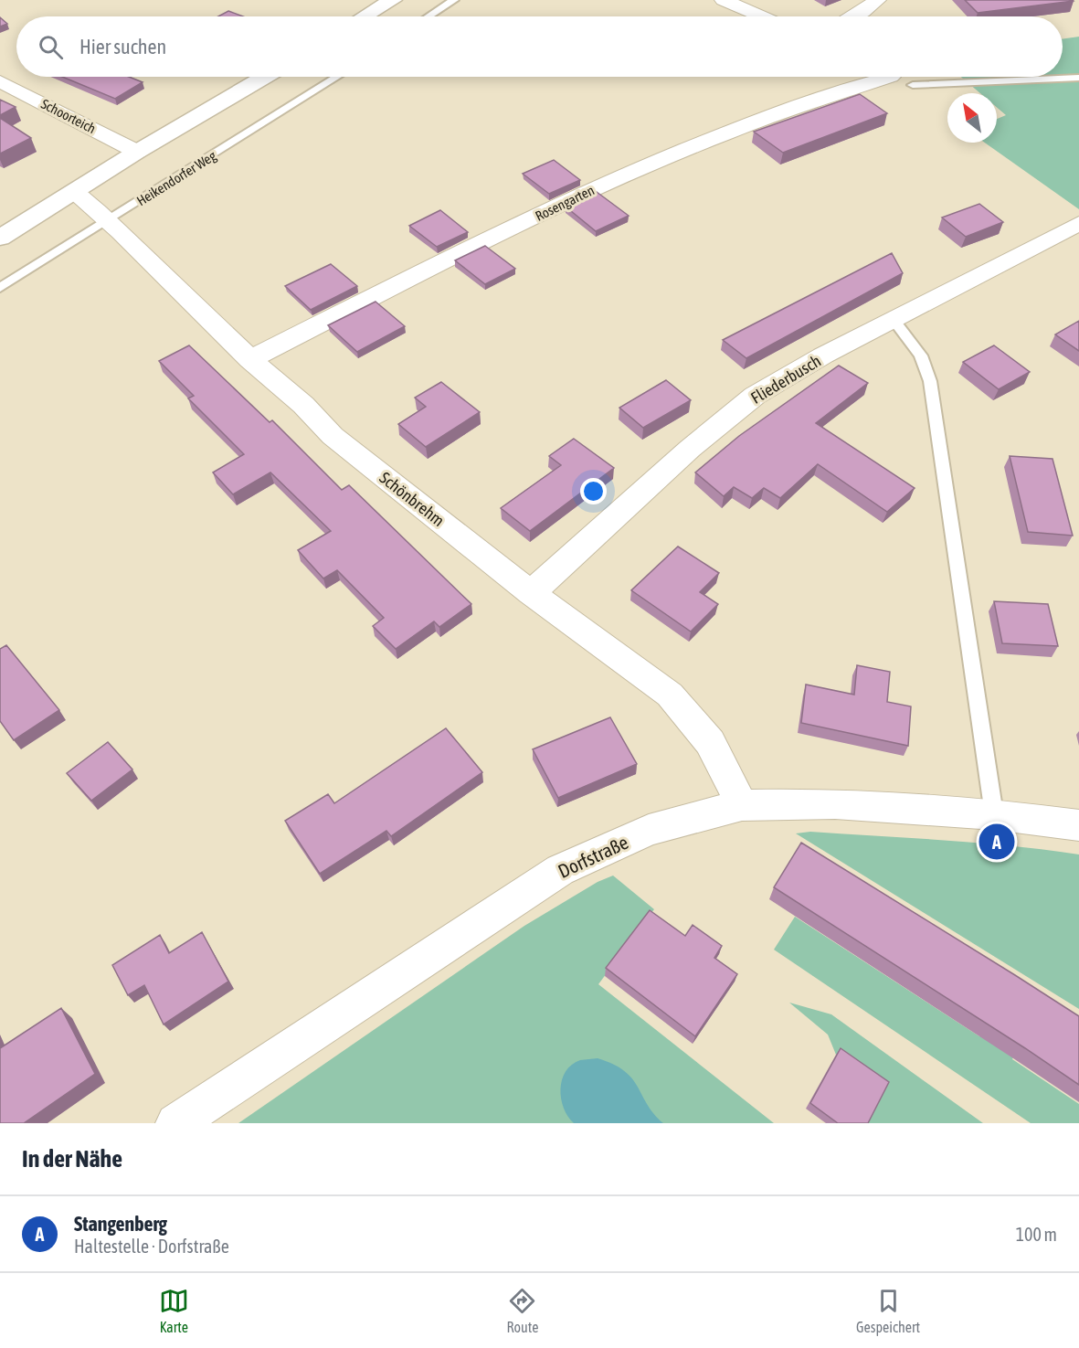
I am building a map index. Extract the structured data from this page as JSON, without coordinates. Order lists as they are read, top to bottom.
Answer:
{
  "streets": {
    "street": [
      "Schoorteich",
      "Rosengarten",
      "Fliederbusch",
      "Schönbrehm",
      "Dorfstraße"
    ],
    "lane": ["Heikendorfer Weg"]
  },
  "crossings": [
    ["Heikendorfer Weg", "Schönbrehm"],
    ["Rosengarten", "Schönbrehm"],
    ["Fliederbusch", "Schönbrehm"],
    ["Schönbrehm", "Dorfstraße"]
  ],
  "north": "top left",
  "page": {
    "search": "Hier suchen",
    "pins": "A",
    "heading": "In der Nähe",
    "list": [
      {
        "mark": "A",
        "name": "Stangenberg",
        "note": "Haltestelle · Dorfstraße",
        "value": "100 m"
      }
    ],
    "nav": ["Karte", "Route", "Gespeichert"]
  }
}
